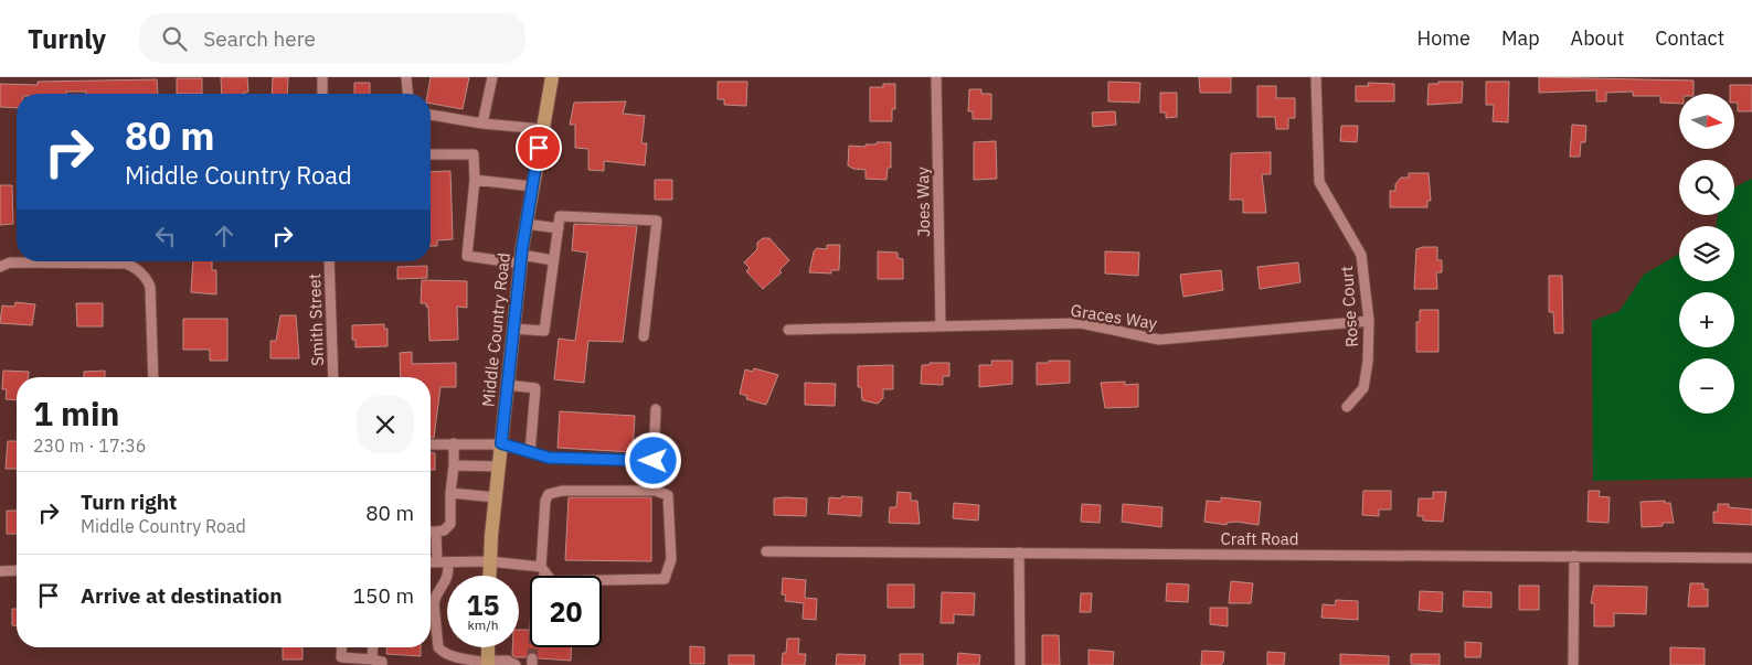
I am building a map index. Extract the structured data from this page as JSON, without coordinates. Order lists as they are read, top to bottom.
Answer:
{
  "streets": {
    "main road": ["Middle Country Road"],
    "street": [
      "Joes Way",
      "Rose Court",
      "Graces Way",
      "Smith Street",
      "Craft Road"
    ]
  },
  "crossings": [
    ["Joes Way", "Graces Way"],
    ["Rose Court", "Graces Way"]
  ],
  "north": "right",
  "page": {
    "header": "Turnly",
    "search": "Search here",
    "nav": [
      "Home",
      "Map",
      "About",
      "Contact"
    ],
    "map_buttons": ["+", "−"],
    "turn": ["80 m", "Middle Country Road"],
    "heading": ["1 min", "230 m · 17:36"],
    "list": [
      {
        "name": "Turn right",
        "note": "Middle Country Road",
        "value": "80 m"
      },
      {
        "name": "Arrive at destination",
        "value": "150 m"
      }
    ],
    "speed": "15 km/h",
    "limit": "20"
  }
}
